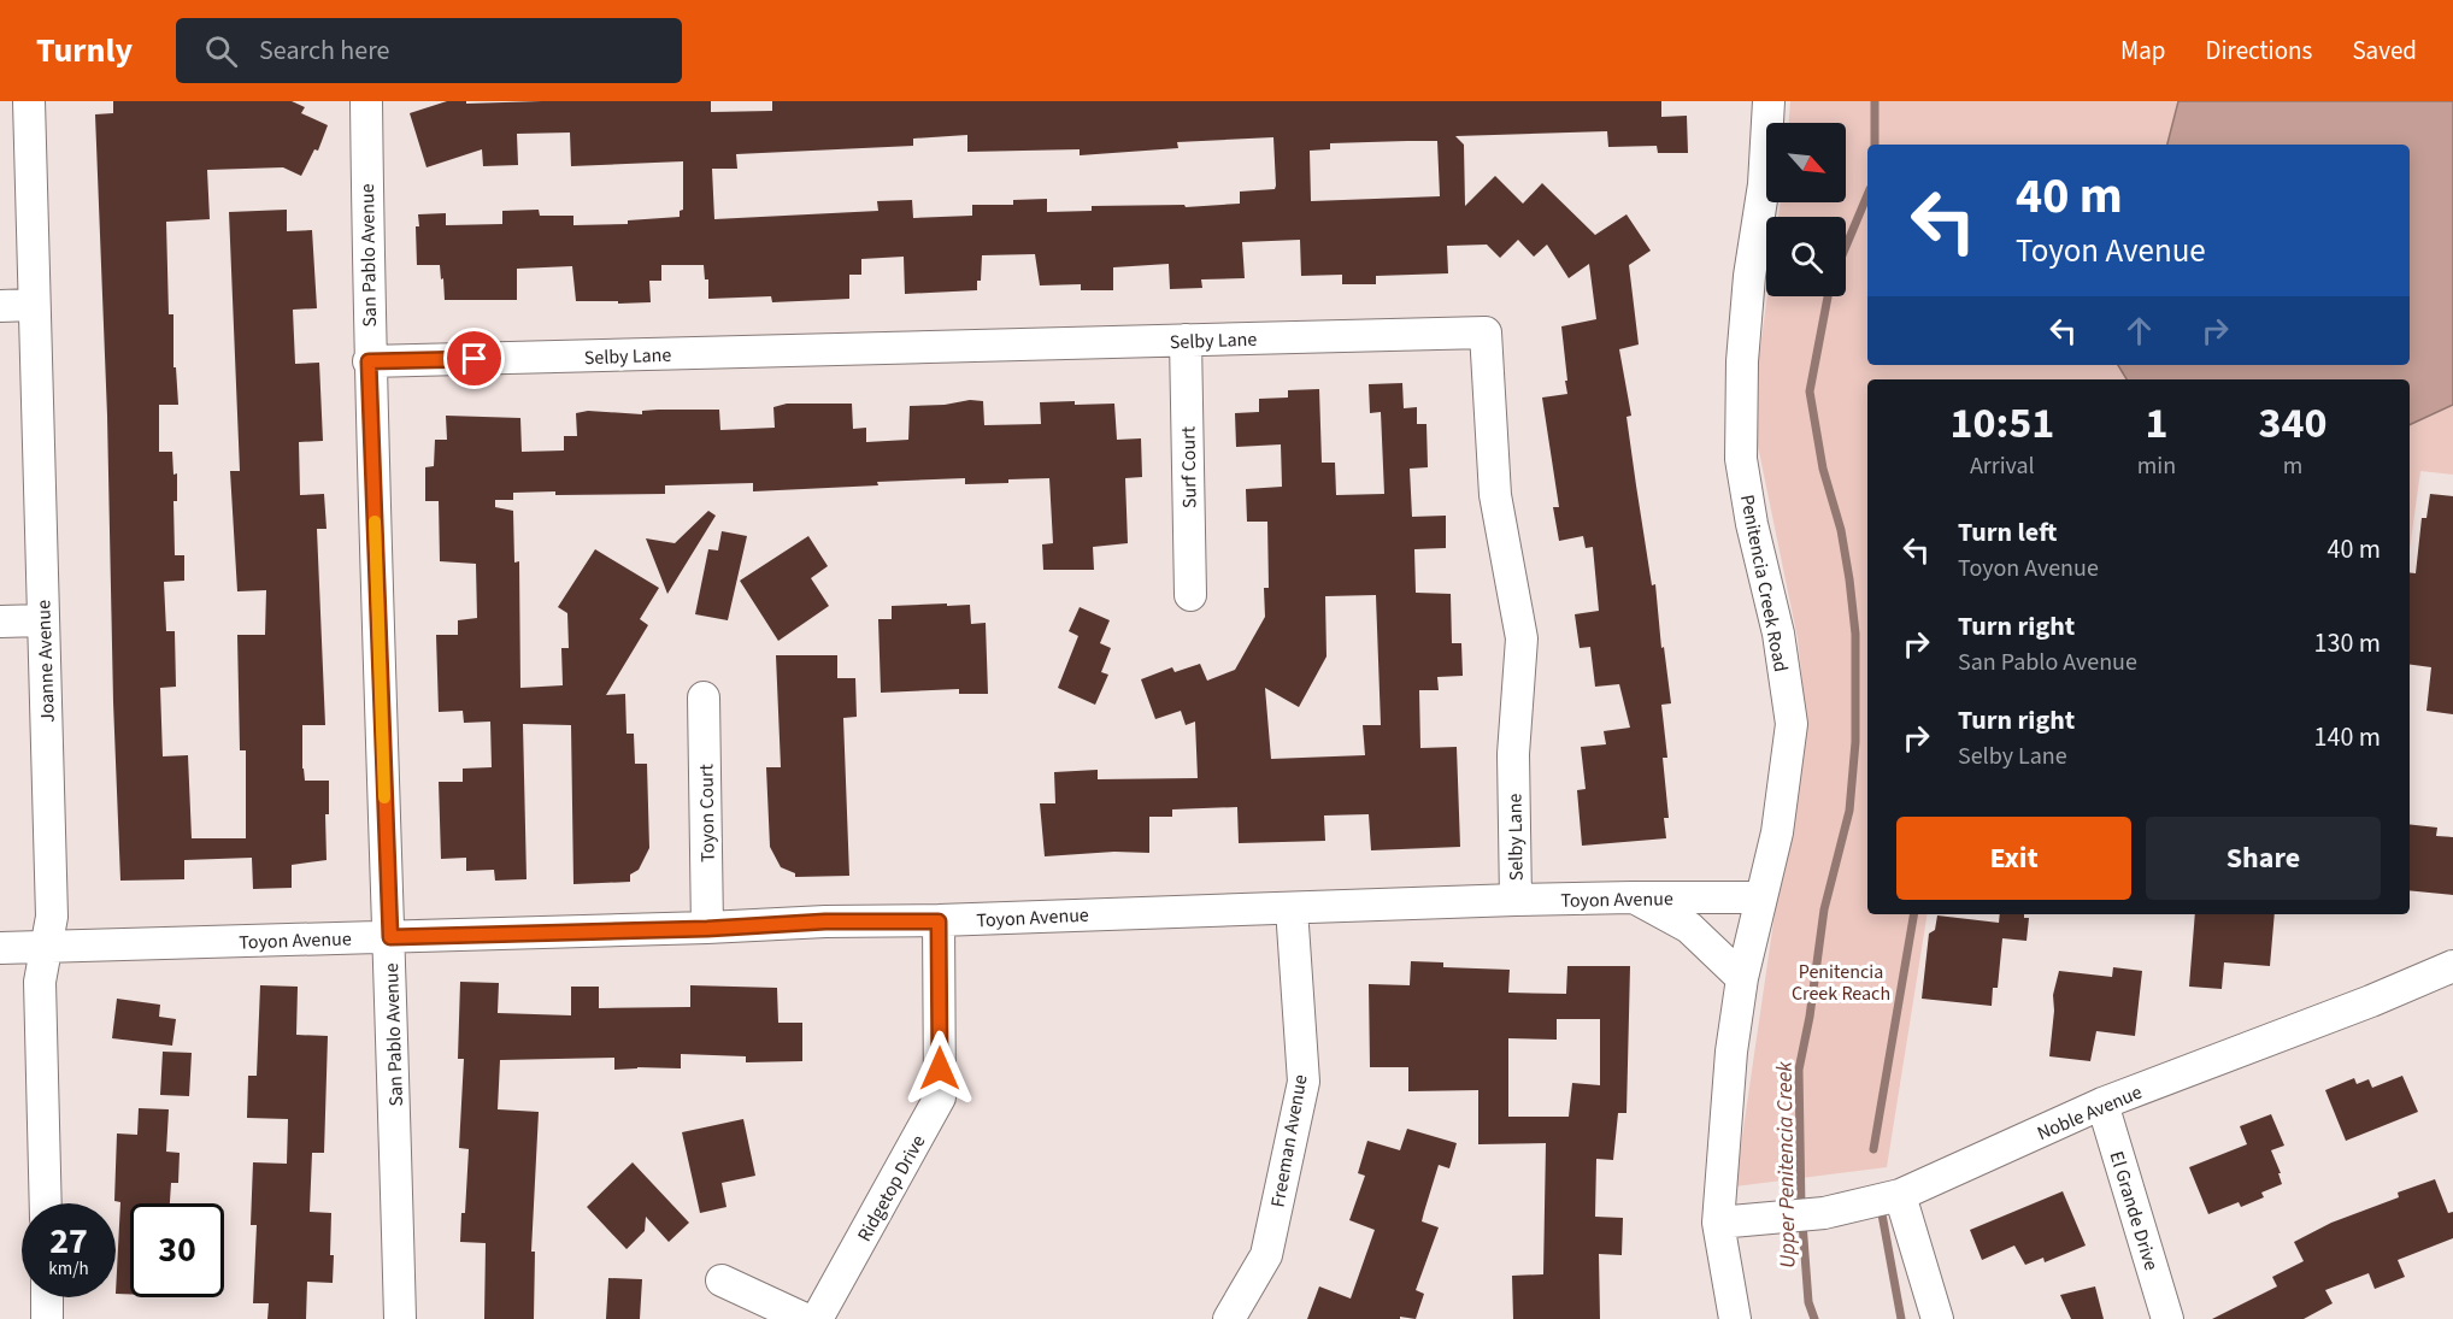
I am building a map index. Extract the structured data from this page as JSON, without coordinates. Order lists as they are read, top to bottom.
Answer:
{
  "streets": {
    "street": [
      "San Pablo Avenue",
      "Selby Lane",
      "Surf Court",
      "Penitencia Creek Road",
      "Joanne Avenue",
      "Toyon Court",
      "Toyon Avenue",
      "Noble Avenue",
      "Freeman Avenue",
      "Ridgetop Drive",
      "El Grande Drive"
    ]
  },
  "crossings": [
    ["San Pablo Avenue", "Selby Lane"],
    ["San Pablo Avenue", "Toyon Avenue"],
    ["Selby Lane", "Surf Court"],
    ["Selby Lane", "Toyon Avenue"],
    ["Penitencia Creek Road", "Toyon Avenue"],
    ["Penitencia Creek Road", "Noble Avenue"],
    ["Joanne Avenue", "Toyon Avenue"],
    ["Toyon Court", "Toyon Avenue"],
    ["Toyon Avenue", "Freeman Avenue"],
    ["Toyon Avenue", "Ridgetop Drive"],
    ["Noble Avenue", "El Grande Drive"]
  ],
  "water": ["Upper Penitencia Creek"],
  "parks": ["Penitencia Creek Reach"],
  "north": "bottom right",
  "page": {
    "header": "Turnly",
    "search": "Search here",
    "nav": ["Map", "Directions", "Saved"],
    "turn": ["40 m", "Toyon Avenue"],
    "eta": [
      "10:51",
      "Arrival",
      "1",
      "min",
      "340",
      "m"
    ],
    "list": [
      {
        "name": "Turn left",
        "note": "Toyon Avenue",
        "value": "40 m"
      },
      {
        "name": "Turn right",
        "note": "San Pablo Avenue",
        "value": "130 m"
      },
      {
        "name": "Turn right",
        "note": "Selby Lane",
        "value": "140 m"
      }
    ],
    "buttons": ["Exit", "Share"],
    "speed": "27 km/h",
    "limit": "30"
  }
}
